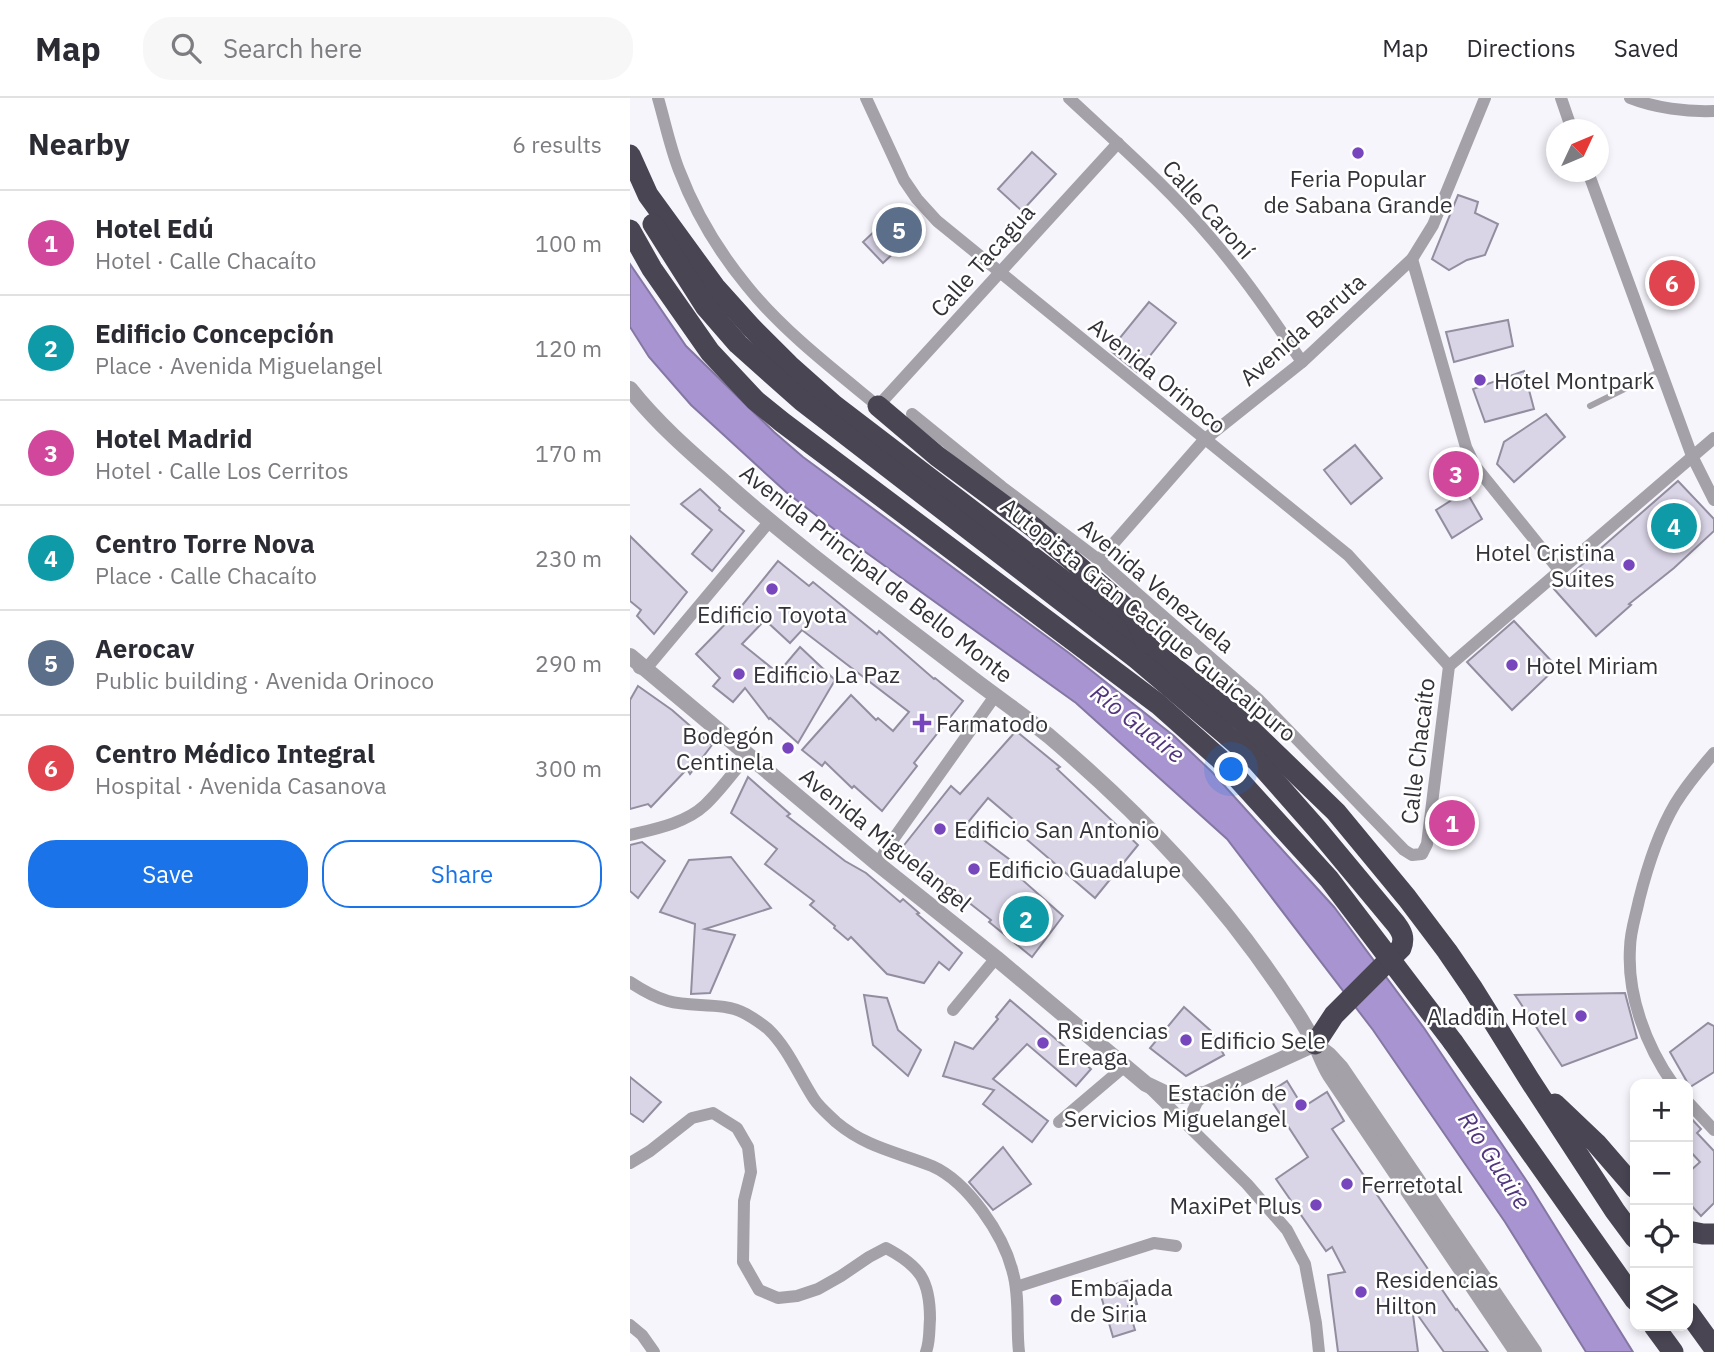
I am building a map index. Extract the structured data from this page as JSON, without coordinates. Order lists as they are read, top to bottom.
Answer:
{
  "streets": {
    "highway": ["Autopista Gran Cacique Guaicaipuro"],
    "street": [
      "Calle Caroní",
      "Calle Tacagua",
      "Avenida Baruta",
      "Avenida Orinoco",
      "Avenida Principal de Bello Monte",
      "Avenida Venezuela",
      "Calle Chacaíto",
      "Avenida Miguelangel"
    ]
  },
  "crossings": [
    ["Calle Caroní", "Calle Tacagua"],
    ["Calle Caroní", "Avenida Baruta"],
    ["Calle Tacagua", "Avenida Orinoco"],
    ["Avenida Baruta", "Avenida Orinoco"],
    ["Avenida Baruta", "Avenida Venezuela"],
    ["Avenida Orinoco", "Calle Chacaíto"],
    ["Avenida Venezuela", "Calle Chacaíto"]
  ],
  "water": ["Río Guaire"],
  "places": {
    "other": [
      "Feria Popular de Sabana Grande",
      "Hotel Montpark",
      "Hotel Cristina Suites",
      "Edificio Toyota",
      "Hotel Miriam",
      "Edificio La Paz",
      "Bodegón Centinela",
      "Edificio San Antonio",
      "Edificio Guadalupe",
      "Aladdin Hotel",
      "Edificio Sele",
      "Rsidencias Ereaga",
      "Estación de Servicios Miguelangel",
      "Ferretotal",
      "MaxiPet Plus",
      "Residencias Hilton",
      "Embajada de Siria"
    ],
    "health": ["Farmatodo"]
  },
  "north": "top right",
  "page": {
    "header": "Map",
    "search": "Search here",
    "nav": ["Map", "Directions", "Saved"],
    "heading": ["Nearby", "6 results"],
    "list": [
      {
        "mark": "1",
        "name": "Hotel Edú",
        "note": "Hotel · Calle Chacaíto",
        "value": "100 m"
      },
      {
        "mark": "2",
        "name": "Edificio Concepción",
        "note": "Place · Avenida Miguelangel",
        "value": "120 m"
      },
      {
        "mark": "3",
        "name": "Hotel Madrid",
        "note": "Hotel · Calle Los Cerritos",
        "value": "170 m"
      },
      {
        "mark": "4",
        "name": "Centro Torre Nova",
        "note": "Place · Calle Chacaíto",
        "value": "230 m"
      },
      {
        "mark": "5",
        "name": "Aerocav",
        "note": "Public building · Avenida Orinoco",
        "value": "290 m"
      },
      {
        "mark": "6",
        "name": "Centro Médico Integral",
        "note": "Hospital · Avenida Casanova",
        "value": "300 m"
      }
    ],
    "pins": [
      "5",
      "6",
      "3",
      "4",
      "1",
      "2"
    ],
    "buttons": ["Save", "Share"],
    "map_buttons": ["+", "−"]
  }
}
